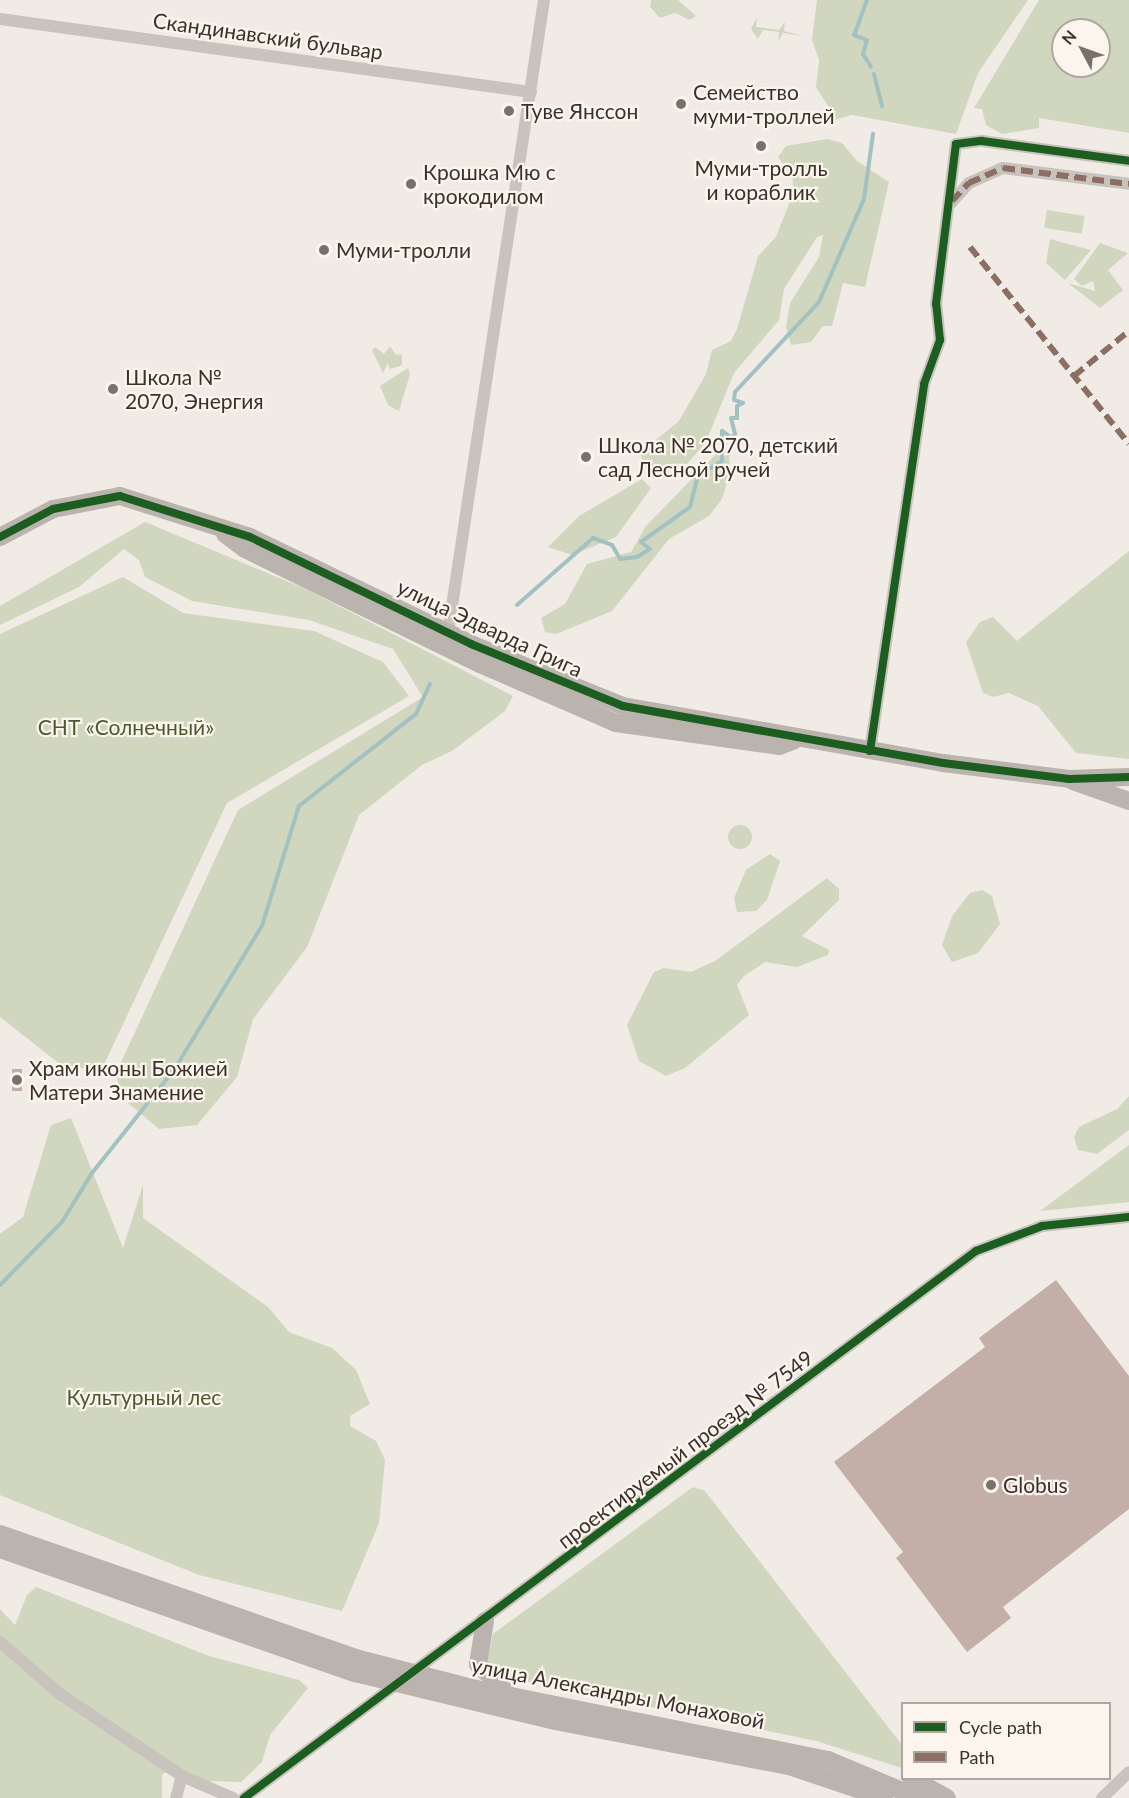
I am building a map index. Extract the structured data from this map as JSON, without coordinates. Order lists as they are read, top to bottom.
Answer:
{
  "streets": {
    "main road": ["улица Эдварда Грига", "улица Александры Монаховой"],
    "street": ["Скандинавский бульвар", "проектируемый проезд № 7549"]
  },
  "crossings": [
    ["проектируемый проезд № 7549", "улица Александры Монаховой"]
  ],
  "parks": ["СНТ «Солнечный»", "Культурный лес"],
  "places": [
    "Семейство муми-троллей",
    "Туве Янссон",
    "Муми-тролль и кораблик",
    "Крошка Мю с крокодилом",
    "Муми-тролли",
    "Школа № 2070, Энергия",
    "Школа № 2070, детский сад Лесной ручей",
    "Храм иконы Божией Матери Знамение",
    "Globus"
  ],
  "legend": ["Cycle path", "Path"],
  "north": "top left"
}
